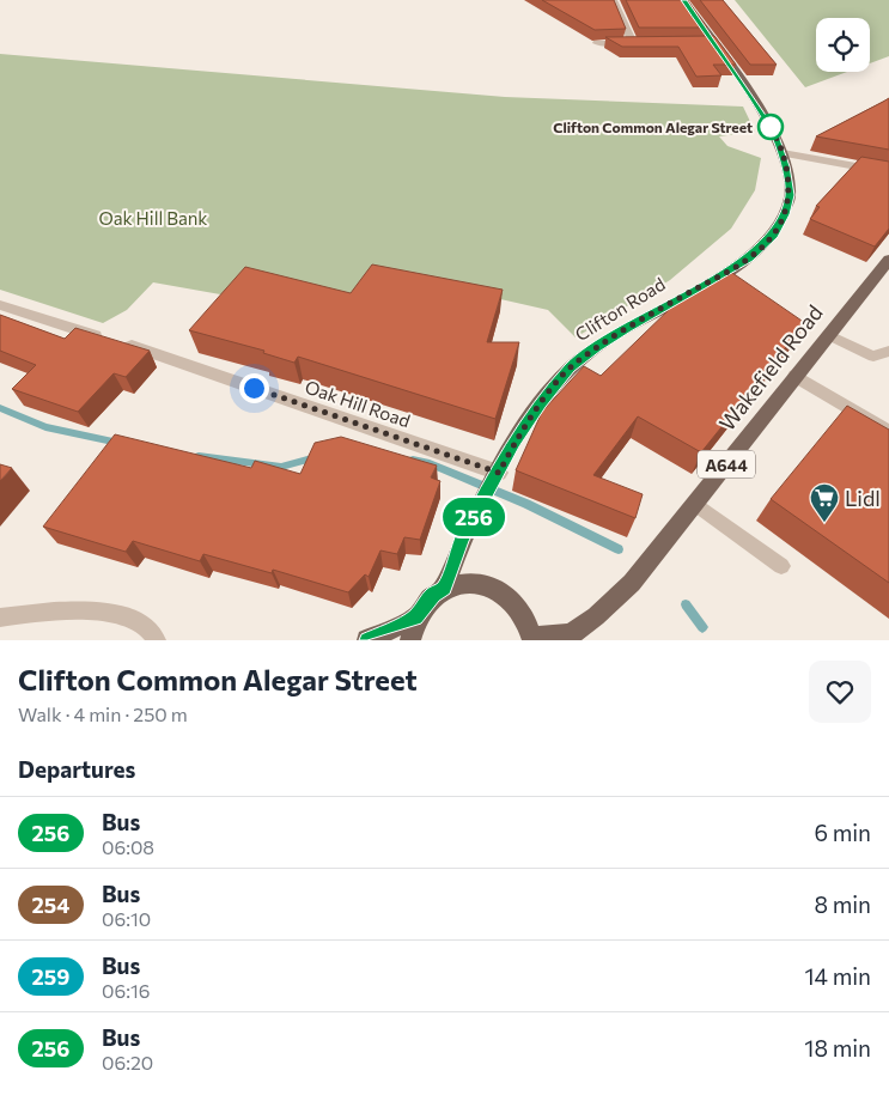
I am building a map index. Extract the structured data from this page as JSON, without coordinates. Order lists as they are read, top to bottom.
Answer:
{
  "streets": {
    "main road": ["Clifton Road", "Wakefield Road", "A644"],
    "street": ["Oak Hill Road"]
  },
  "crossings": [
    ["Clifton Road", "Oak Hill Road"],
    ["Clifton Road", "A644"],
    ["Wakefield Road", "A644"]
  ],
  "parks": ["Oak Hill Bank"],
  "places": {
    "other": ["Clifton Common Alegar Street"],
    "supermarket": ["Lidl"]
  },
  "lines": ["bus line 256"],
  "page": {
    "on_map": "256",
    "heading": [
      ["Clifton Common Alegar Street", "Walk · 4 min · 250 m"],
      "Departures"
    ],
    "list": [
      {
        "mark": "256",
        "name": "Bus",
        "note": "06:08",
        "value": "6 min"
      },
      {
        "mark": "254",
        "name": "Bus",
        "note": "06:10",
        "value": "8 min"
      },
      {
        "mark": "259",
        "name": "Bus",
        "note": "06:16",
        "value": "14 min"
      },
      {
        "mark": "256",
        "name": "Bus",
        "note": "06:20",
        "value": "18 min"
      }
    ]
  }
}
